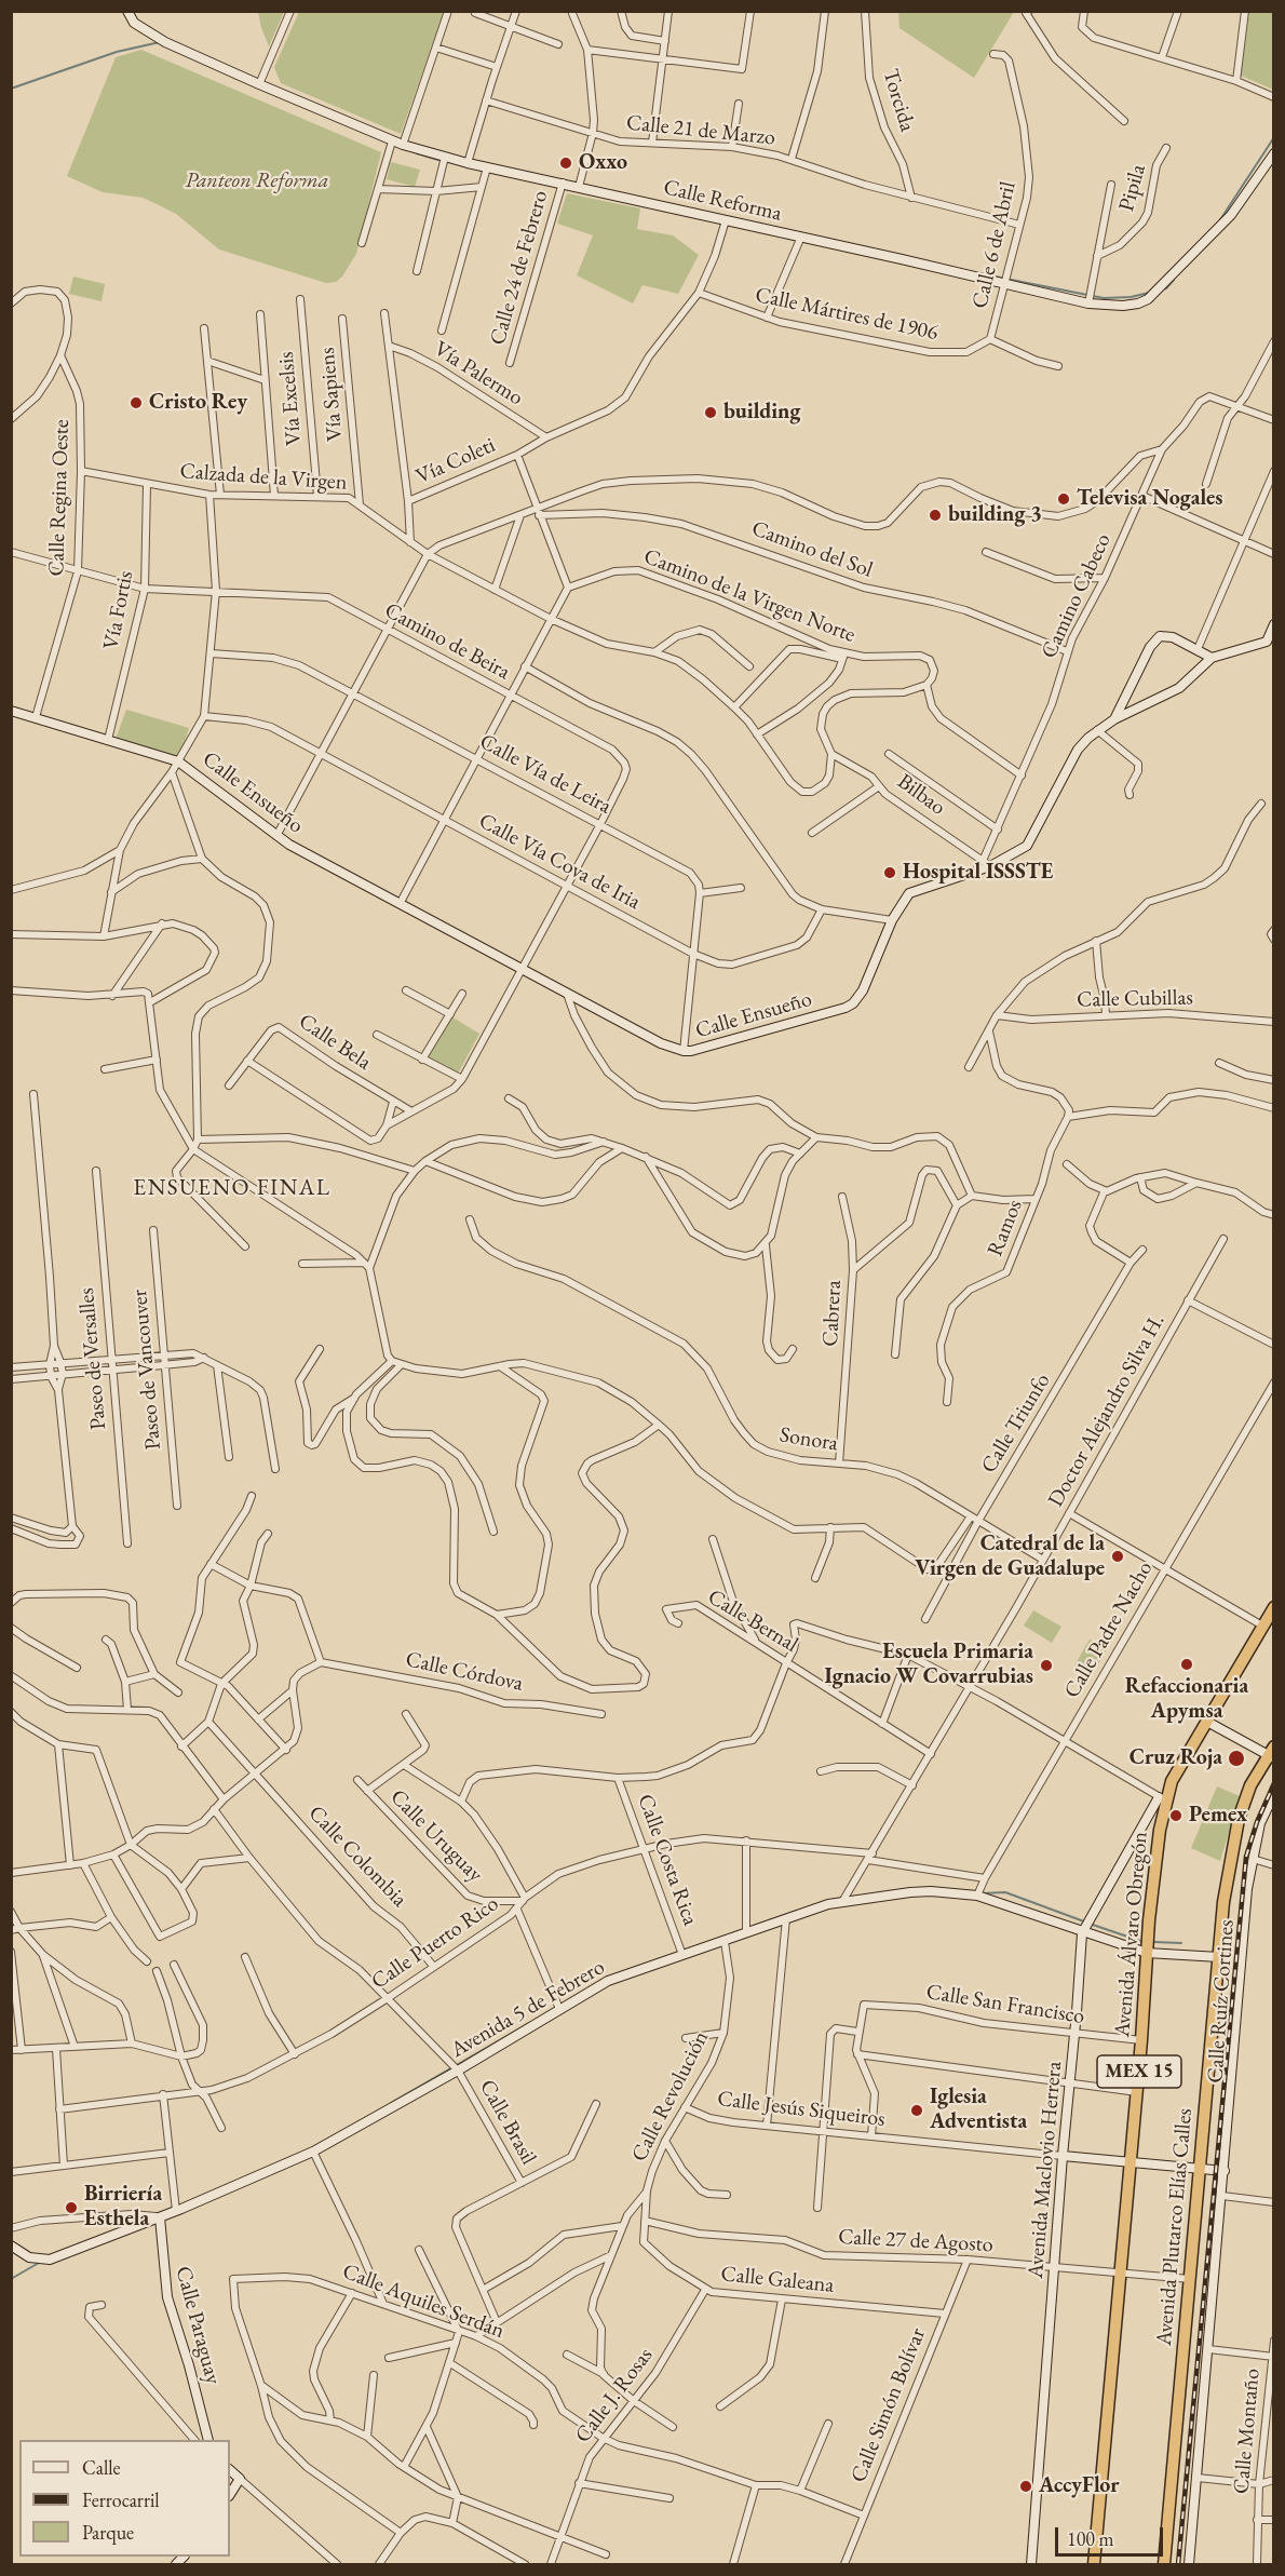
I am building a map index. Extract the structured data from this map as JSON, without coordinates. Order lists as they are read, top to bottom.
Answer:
{
  "streets": {
    "highway": ["Avenida Álvaro Obregón", "MEX 15", "Avenida Plutarco Elías Calles"],
    "street": [
      "Torcida",
      "Calle 21 de Marzo",
      "Pipila",
      "Calle Reforma",
      "Calle 6 de Abril",
      "Calle 24 de Febrero",
      "Calle Mártires de 1906",
      "Vía Palermo",
      "Vía Sapiens",
      "Vía Excelsis",
      "Vía Coleti",
      "Calzada de la Virgen",
      "Calle Regina Oeste",
      "Camino del Sol",
      "Camino de la Virgen Norte",
      "Camino Cabeco",
      "Vía Fortis",
      "Camino de Beira",
      "Calle Vía de Leira",
      "Calle Ensueño",
      "Bilbao",
      "Calle Vía Cova de Iria",
      "Calle Cubillas",
      "Calle Bela",
      "Ramos",
      "Cabrera",
      "Paseo de Versalles",
      "Paseo de Vancouver",
      "Doctor Alejandro Silva H.",
      "Calle Triunfo",
      "Sonora",
      "Calle Bernal",
      "Calle Padre Nacho",
      "Calle Córdova",
      "Calle Uruguay",
      "Calle Colombia",
      "Calle Costa Rica",
      "Calle Puerto Rico",
      "Calle Ruíz Cortines",
      "Calle San Francisco",
      "Avenida 5 de Febrero",
      "Calle Revolución",
      "Calle Jesús Siqueiros",
      "Calle Brasil",
      "Avenida Maclovio Herrera",
      "Calle 27 de Agosto",
      "Calle Galeana",
      "Calle Aquiles Serdán",
      "Calle Paraguay",
      "Calle J. Rosas",
      "Calle Simón Bolívar",
      "Calle Montaño"
    ]
  },
  "crossings": [
    ["Torcida", "Calle 21 de Marzo"],
    ["Calle 21 de Marzo", "Calle 6 de Abril"],
    ["Calle 21 de Marzo", "Calle 24 de Febrero"],
    ["Calle Reforma", "Calle 6 de Abril"],
    ["Calle Reforma", "Calle 24 de Febrero"],
    ["Calle Reforma", "Vía Coleti"],
    ["Calle 6 de Abril", "Calle Mártires de 1906"],
    ["Calle Mártires de 1906", "Vía Coleti"],
    ["Vía Palermo", "Vía Coleti"],
    ["Vía Sapiens", "Calzada de la Virgen"],
    ["Vía Excelsis", "Calzada de la Virgen"],
    ["Calzada de la Virgen", "Calle Regina Oeste"],
    ["Calzada de la Virgen", "Vía Fortis"],
    ["Calzada de la Virgen", "Bilbao"],
    ["Calle Regina Oeste", "Camino de Beira"],
    ["Calle Regina Oeste", "Calle Ensueño"],
    ["Camino del Sol", "Camino Cabeco"],
    ["Camino Cabeco", "Calle Ensueño"],
    ["Camino Cabeco", "Bilbao"],
    ["Vía Fortis", "Camino de Beira"],
    ["Vía Fortis", "Calle Ensueño"],
    ["Camino de Beira", "Calle Vía de Leira"],
    ["Camino de Beira", "Calle Ensueño"],
    ["Camino de Beira", "Calle Vía Cova de Iria"],
    ["Calle Ensueño", "Bilbao"],
    ["Cabrera", "Sonora"],
    ["Doctor Alejandro Silva H.", "Sonora"],
    ["Doctor Alejandro Silva H.", "Calle Bernal"],
    ["Doctor Alejandro Silva H.", "Calle Puerto Rico"],
    ["Doctor Alejandro Silva H.", "Avenida 5 de Febrero"],
    ["Calle Triunfo", "Sonora"],
    ["Calle Padre Nacho", "Avenida 5 de Febrero"],
    ["Calle Uruguay", "Calle Puerto Rico"],
    ["Calle Colombia", "Calle Puerto Rico"],
    ["Calle Costa Rica", "Calle Puerto Rico"],
    ["Calle Costa Rica", "Avenida 5 de Febrero"],
    ["Avenida Álvaro Obregón", "Calle San Francisco"],
    ["Avenida Álvaro Obregón", "Avenida 5 de Febrero"],
    ["Avenida Álvaro Obregón", "Calle Jesús Siqueiros"],
    ["Avenida Álvaro Obregón", "Avenida Maclovio Herrera"],
    ["Avenida Álvaro Obregón", "Calle 27 de Agosto"],
    ["Calle Puerto Rico", "Calle Brasil"],
    ["Calle Ruíz Cortines", "Calle Jesús Siqueiros"],
    ["Calle San Francisco", "Avenida Maclovio Herrera"],
    ["Avenida 5 de Febrero", "Calle Revolución"],
    ["Avenida 5 de Febrero", "Calle Brasil"],
    ["Avenida 5 de Febrero", "Avenida Maclovio Herrera"],
    ["Avenida 5 de Febrero", "Avenida Plutarco Elías Calles"],
    ["Avenida 5 de Febrero", "Calle Paraguay"],
    ["Calle Revolución", "Calle Jesús Siqueiros"],
    ["Calle Revolución", "Calle 27 de Agosto"],
    ["Calle Revolución", "Calle Galeana"],
    ["Calle Jesús Siqueiros", "Avenida Maclovio Herrera"],
    ["Calle Jesús Siqueiros", "Avenida Plutarco Elías Calles"],
    ["Avenida Maclovio Herrera", "Calle 27 de Agosto"],
    ["Avenida Plutarco Elías Calles", "Calle 27 de Agosto"],
    ["Calle 27 de Agosto", "Calle Galeana"],
    ["Calle 27 de Agosto", "Calle Simón Bolívar"],
    ["Calle Galeana", "Calle J. Rosas"],
    ["Calle Galeana", "Calle Simón Bolívar"],
    ["Calle Aquiles Serdán", "Calle J. Rosas"],
    ["Calle Aquiles Serdán", "Calle Simón Bolívar"]
  ],
  "districts": ["ENSUENO FINAL"],
  "parks": ["Panteon Reforma"],
  "places": [
    "Oxxo",
    "Cristo Rey",
    "building",
    "Televisa Nogales",
    "building 3",
    "Hospital ISSSTE",
    "Catedral de la Virgen de Guadalupe",
    "Refaccionaria Apymsa",
    "Escuela Primaria Ignacio W Covarrubias",
    "Cruz Roja",
    "Pemex",
    "Iglesia Adventista",
    "Birriería Esthela",
    "AccyFlor"
  ],
  "legend": ["Calle", "Ferrocarril", "Parque"],
  "scale_bar": "100 m"
}
